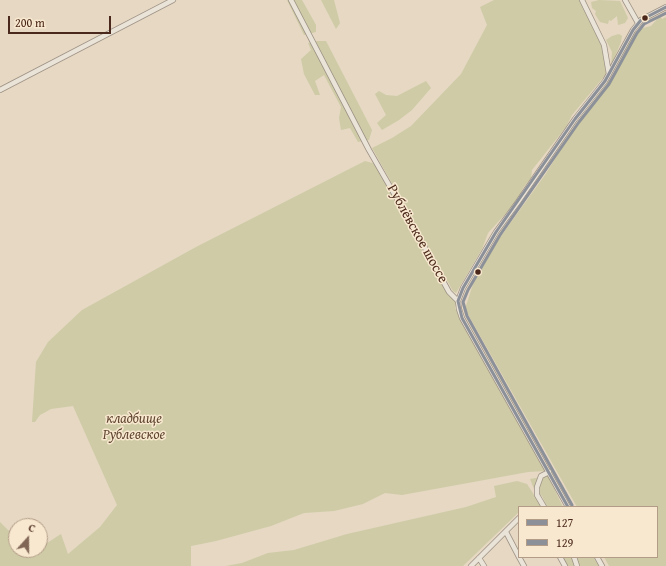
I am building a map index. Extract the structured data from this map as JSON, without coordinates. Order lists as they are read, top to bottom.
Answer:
{
  "streets": {
    "street": ["Рублёвское шоссе"]
  },
  "parks": ["кладбище Рублевское"],
  "lines": ["transit line 127", "transit line 129"],
  "legend": ["127", "129"],
  "scale_bar": "200 m",
  "north": "top"
}
